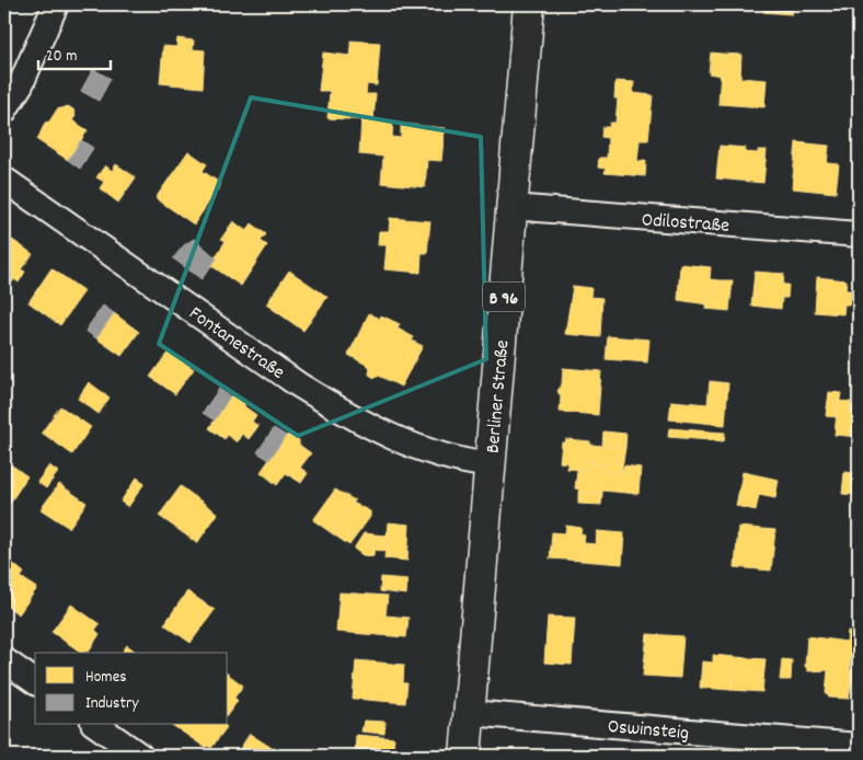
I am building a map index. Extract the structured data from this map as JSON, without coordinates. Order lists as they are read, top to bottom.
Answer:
{
  "streets": {
    "main road": ["B 96", "Berliner Straße"],
    "street": ["Odilostraße", "Fontanestraße", "Oswinsteig"]
  },
  "crossings": [
    ["Odilostraße", "Berliner Straße"],
    ["Fontanestraße", "Berliner Straße"],
    ["Berliner Straße", "Oswinsteig"]
  ],
  "legend": ["Homes", "Industry"],
  "scale_bar": "20 m"
}
